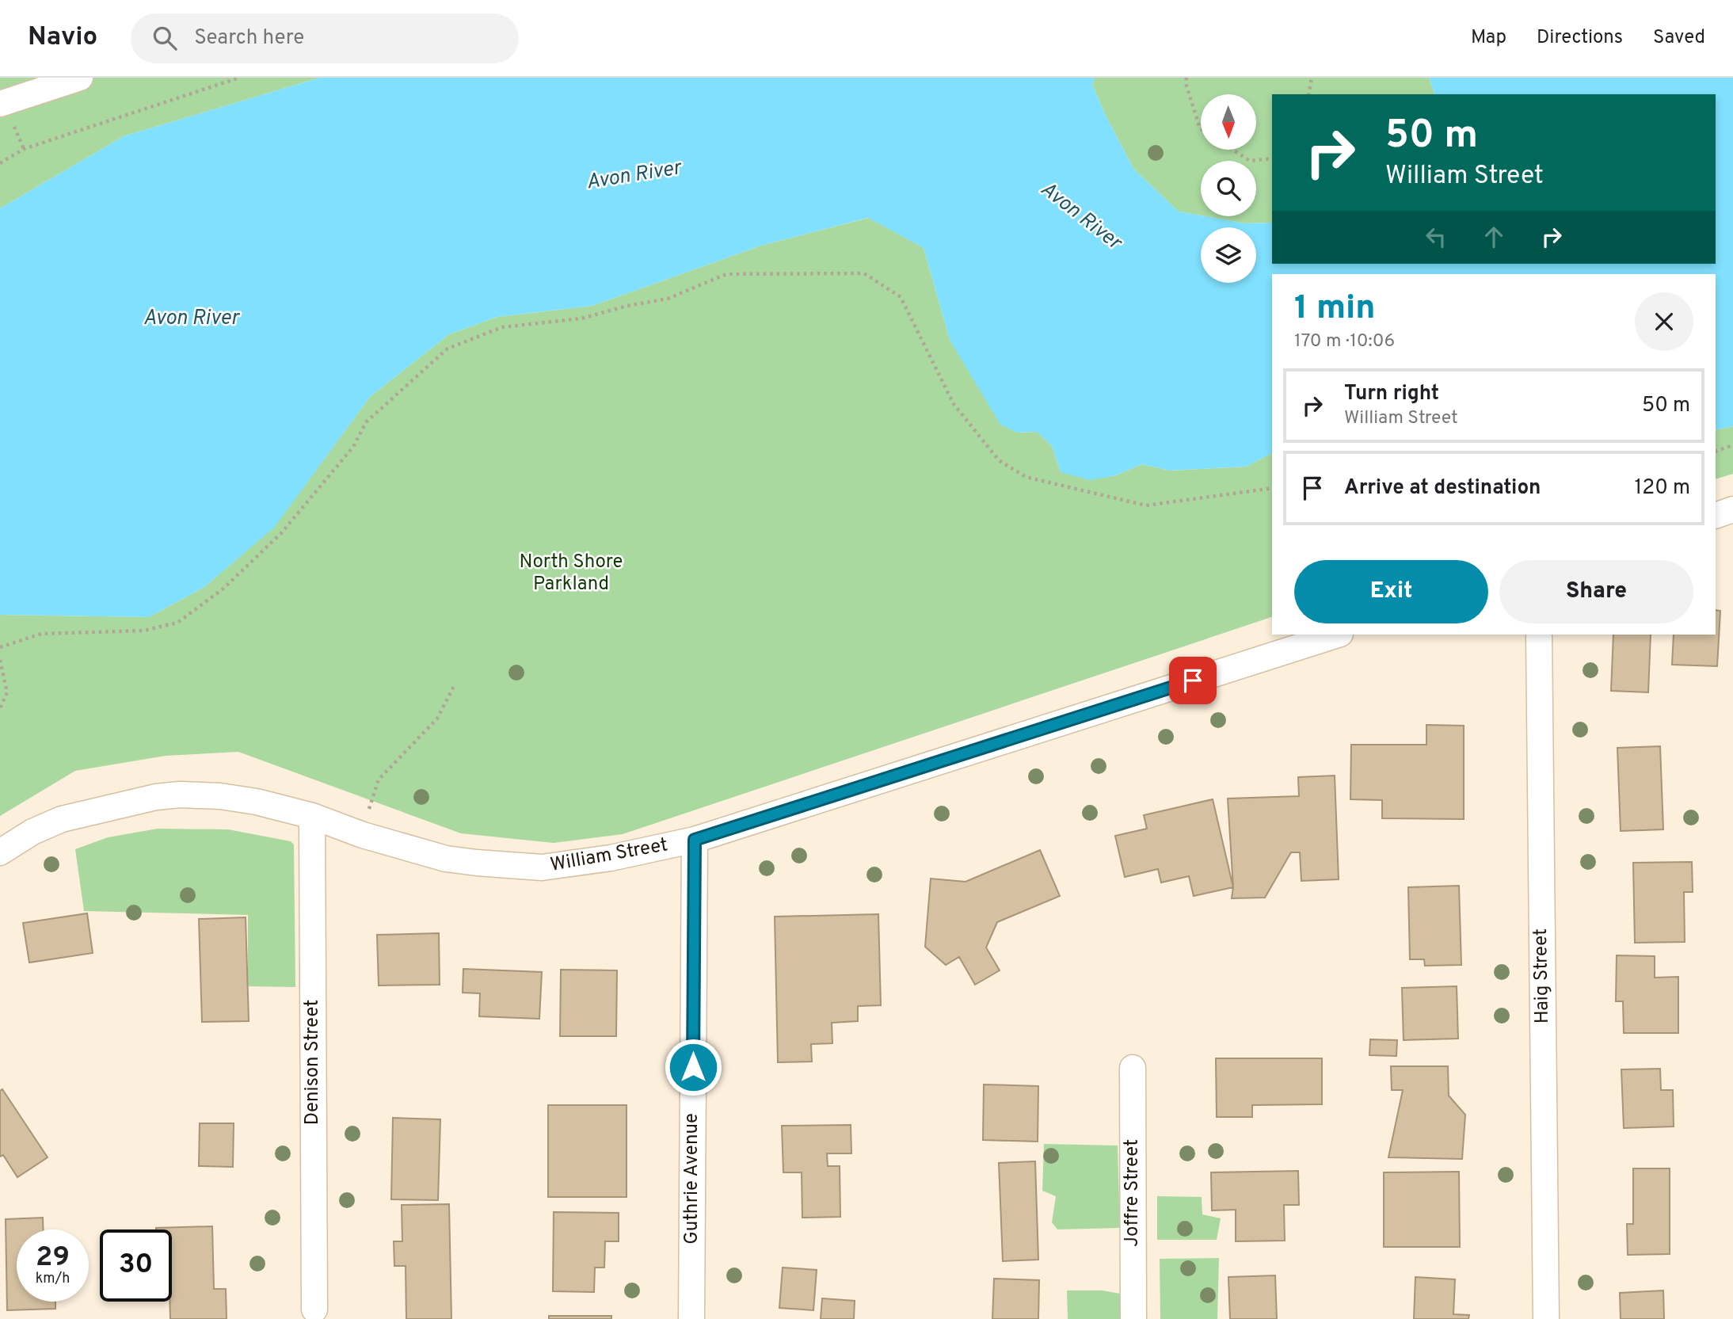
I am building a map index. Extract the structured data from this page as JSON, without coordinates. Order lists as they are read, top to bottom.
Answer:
{
  "streets": {
    "street": [
      "William Street",
      "Haig Street",
      "Denison Street",
      "Guthrie Avenue",
      "Joffre Street"
    ]
  },
  "crossings": [
    ["William Street", "Denison Street"],
    ["William Street", "Guthrie Avenue"]
  ],
  "water": ["Avon River"],
  "parks": ["North Shore Parkland"],
  "north": "bottom",
  "page": {
    "header": "Navio",
    "search": "Search here",
    "nav": ["Map", "Directions", "Saved"],
    "turn": ["50 m", "William Street"],
    "heading": ["1 min", "170 m · 10:06"],
    "list": [
      {
        "name": "Turn right",
        "note": "William Street",
        "value": "50 m"
      },
      {
        "name": "Arrive at destination",
        "value": "120 m"
      }
    ],
    "buttons": ["Exit", "Share"],
    "speed": "29 km/h",
    "limit": "30"
  }
}
